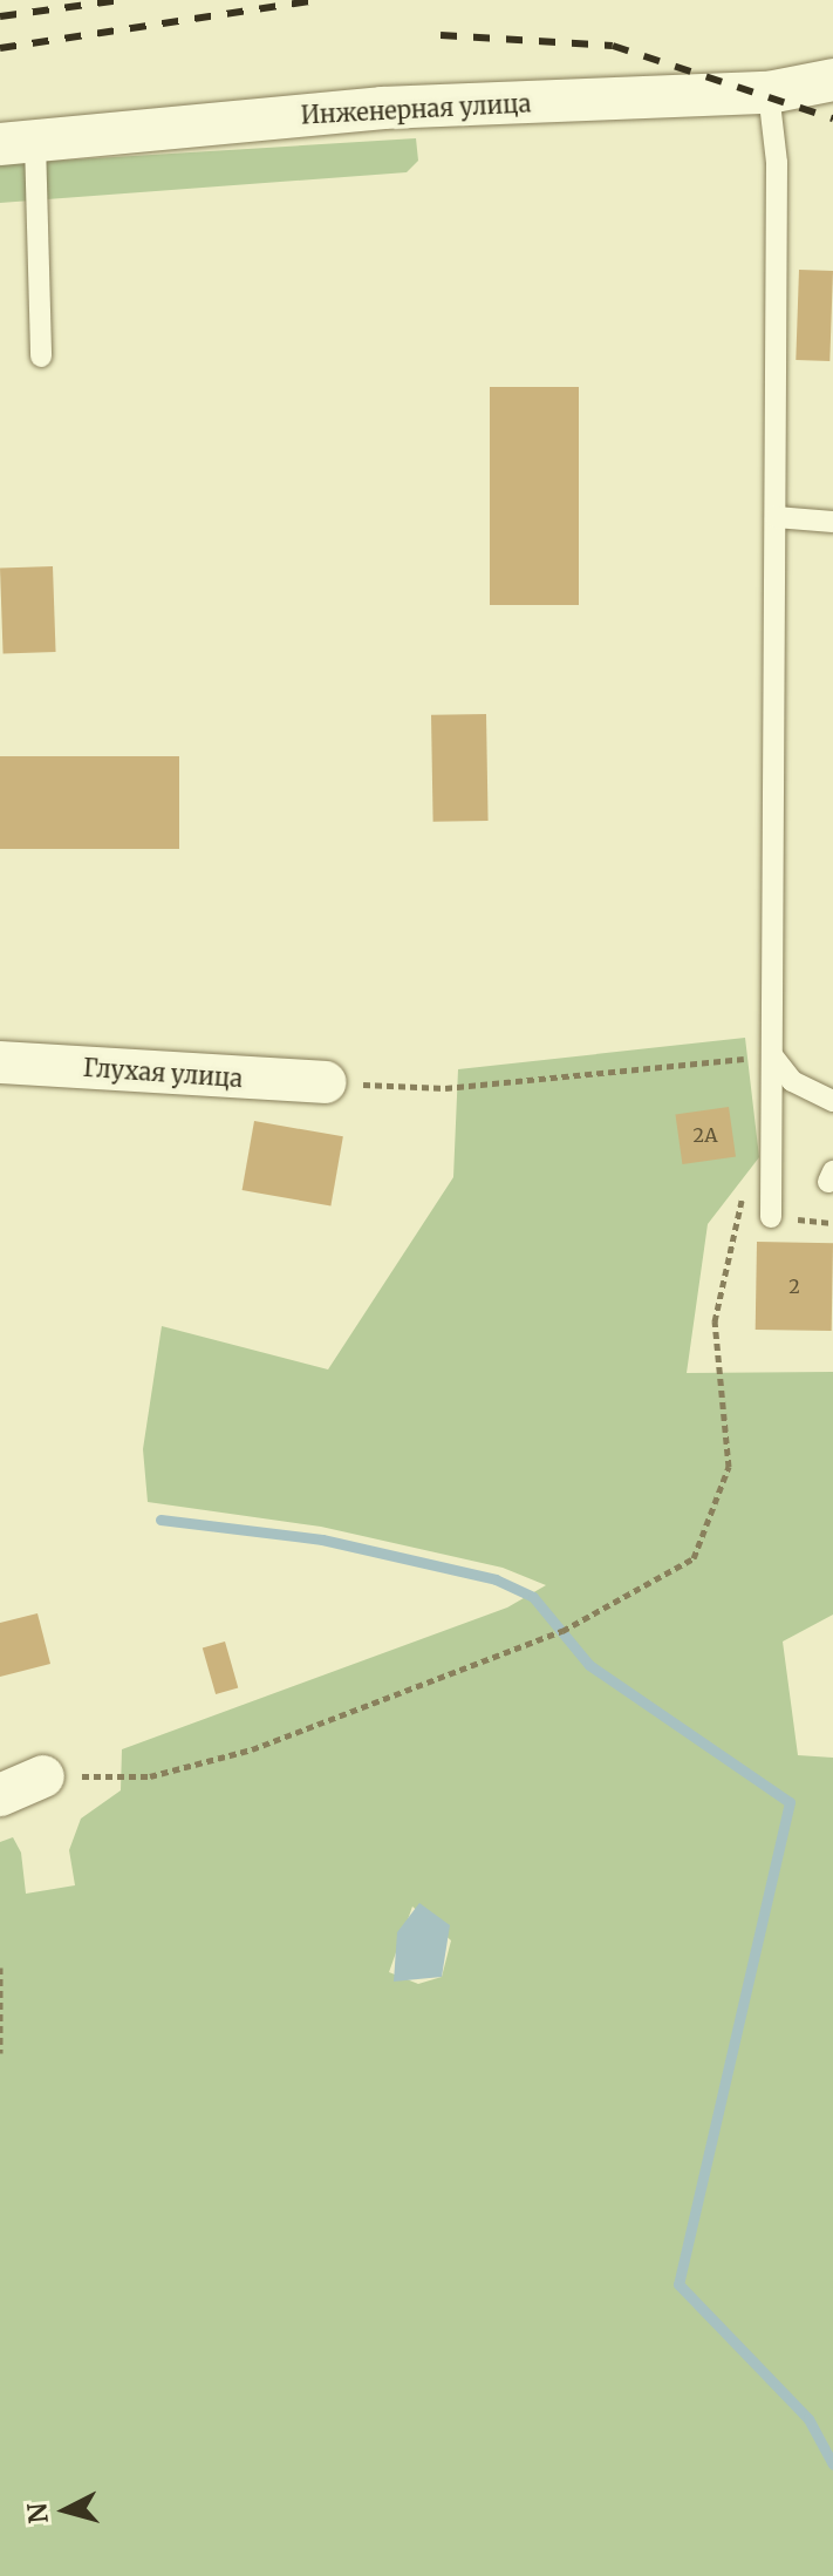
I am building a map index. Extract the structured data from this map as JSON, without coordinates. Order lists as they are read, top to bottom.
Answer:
{
  "streets": {
    "street": ["Инженерная улица", "Глухая улица"]
  },
  "house_numbers": ["2А", "2"],
  "north": "left"
}
